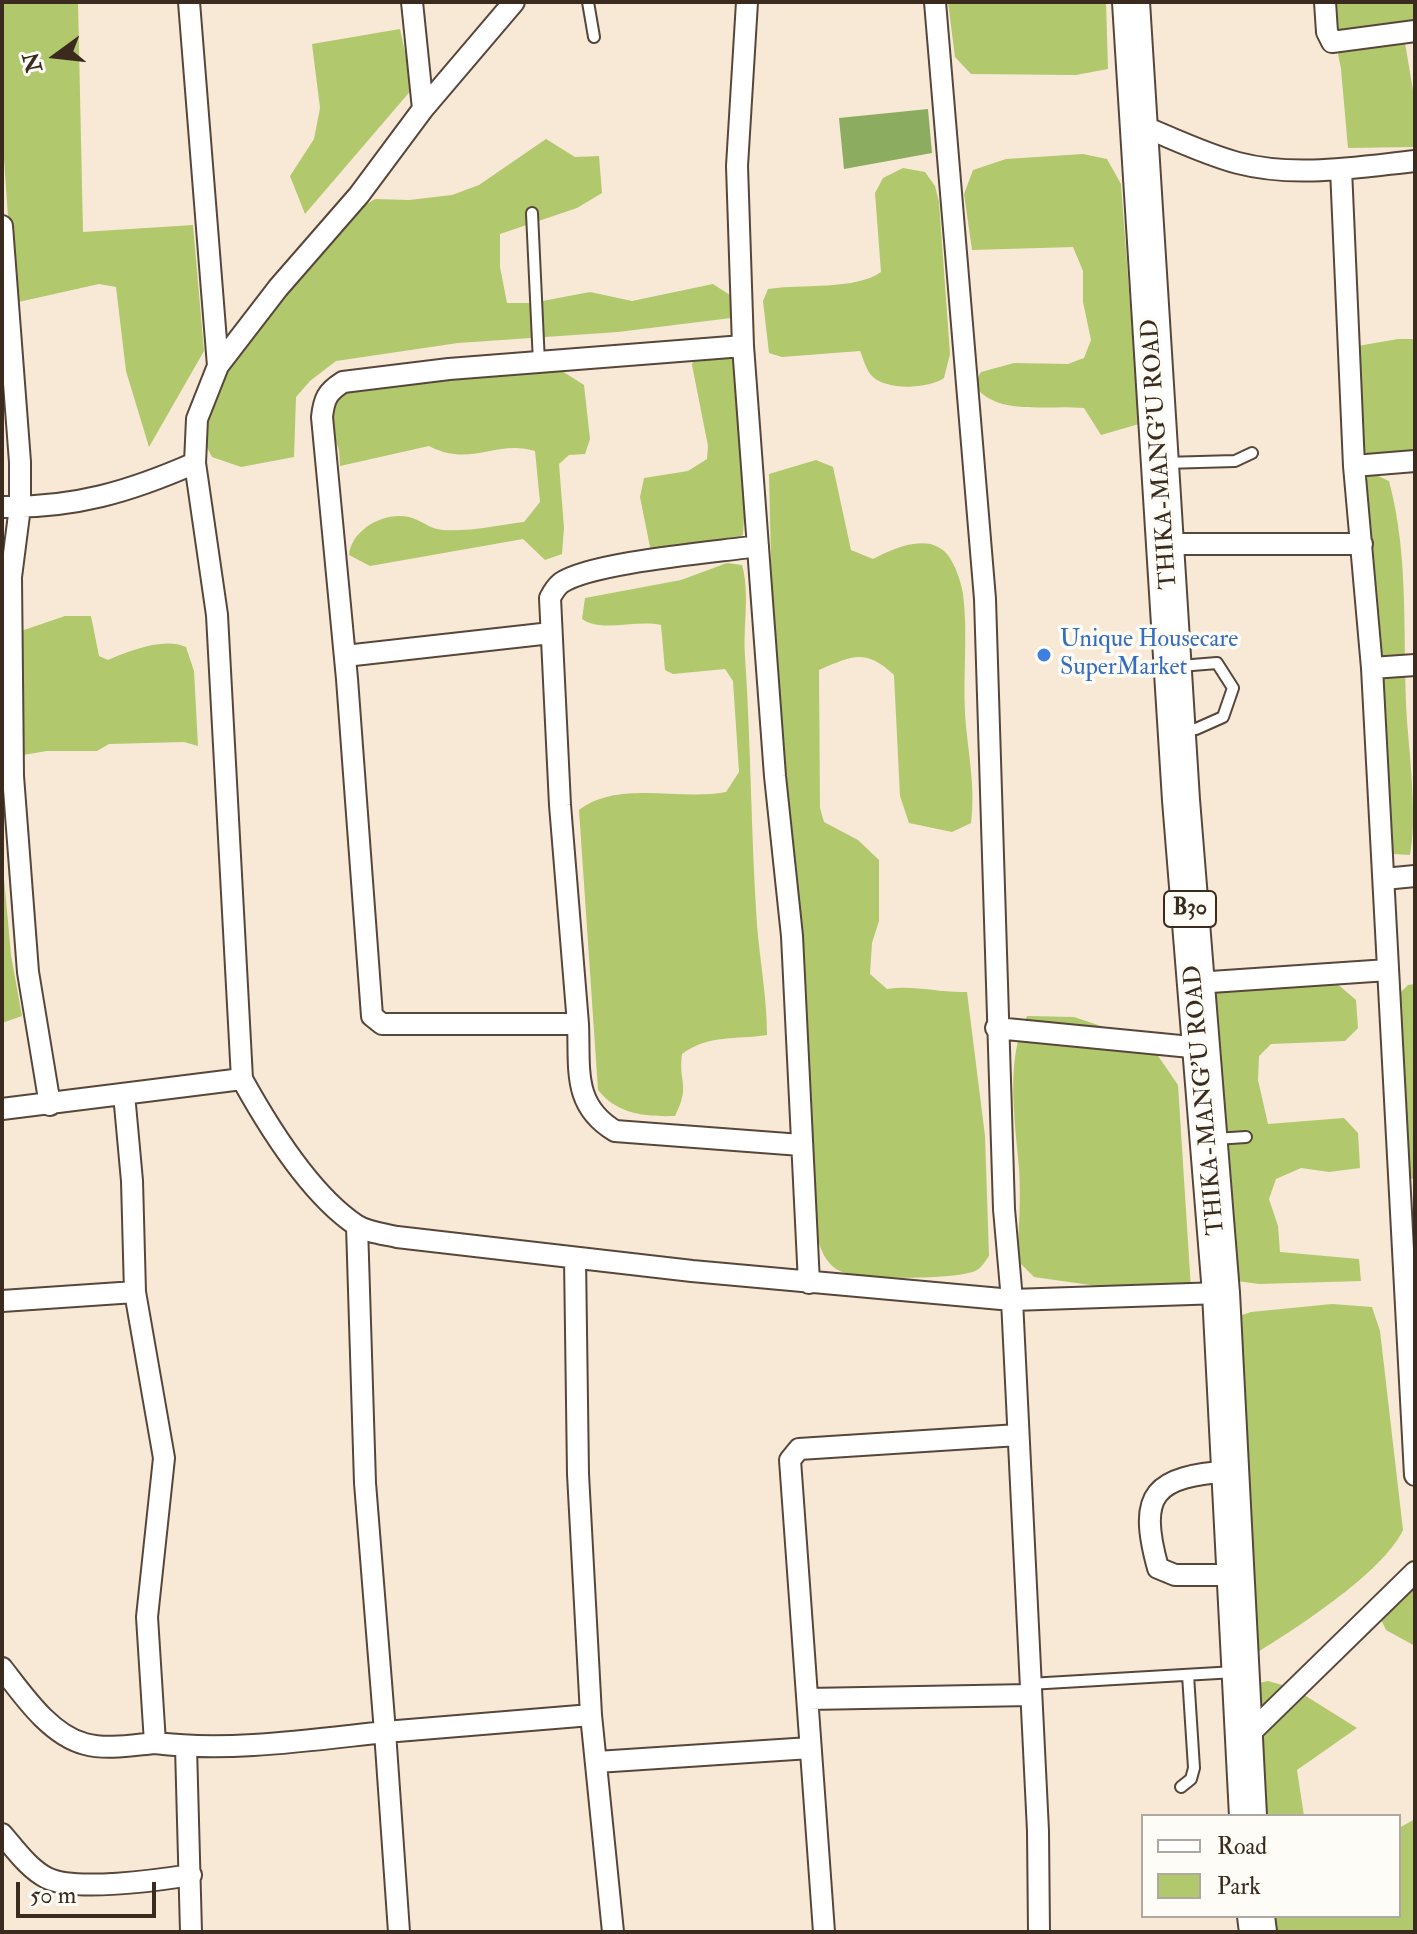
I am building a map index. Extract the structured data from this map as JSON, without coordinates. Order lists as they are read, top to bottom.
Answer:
{
  "streets": {
    "highway": ["THIKA-MANG'U ROAD", "B30"]
  },
  "places": ["Unique Housecare SuperMarket"],
  "legend": ["Road", "Park"],
  "scale_bar": "50 m",
  "north": "left"
}
